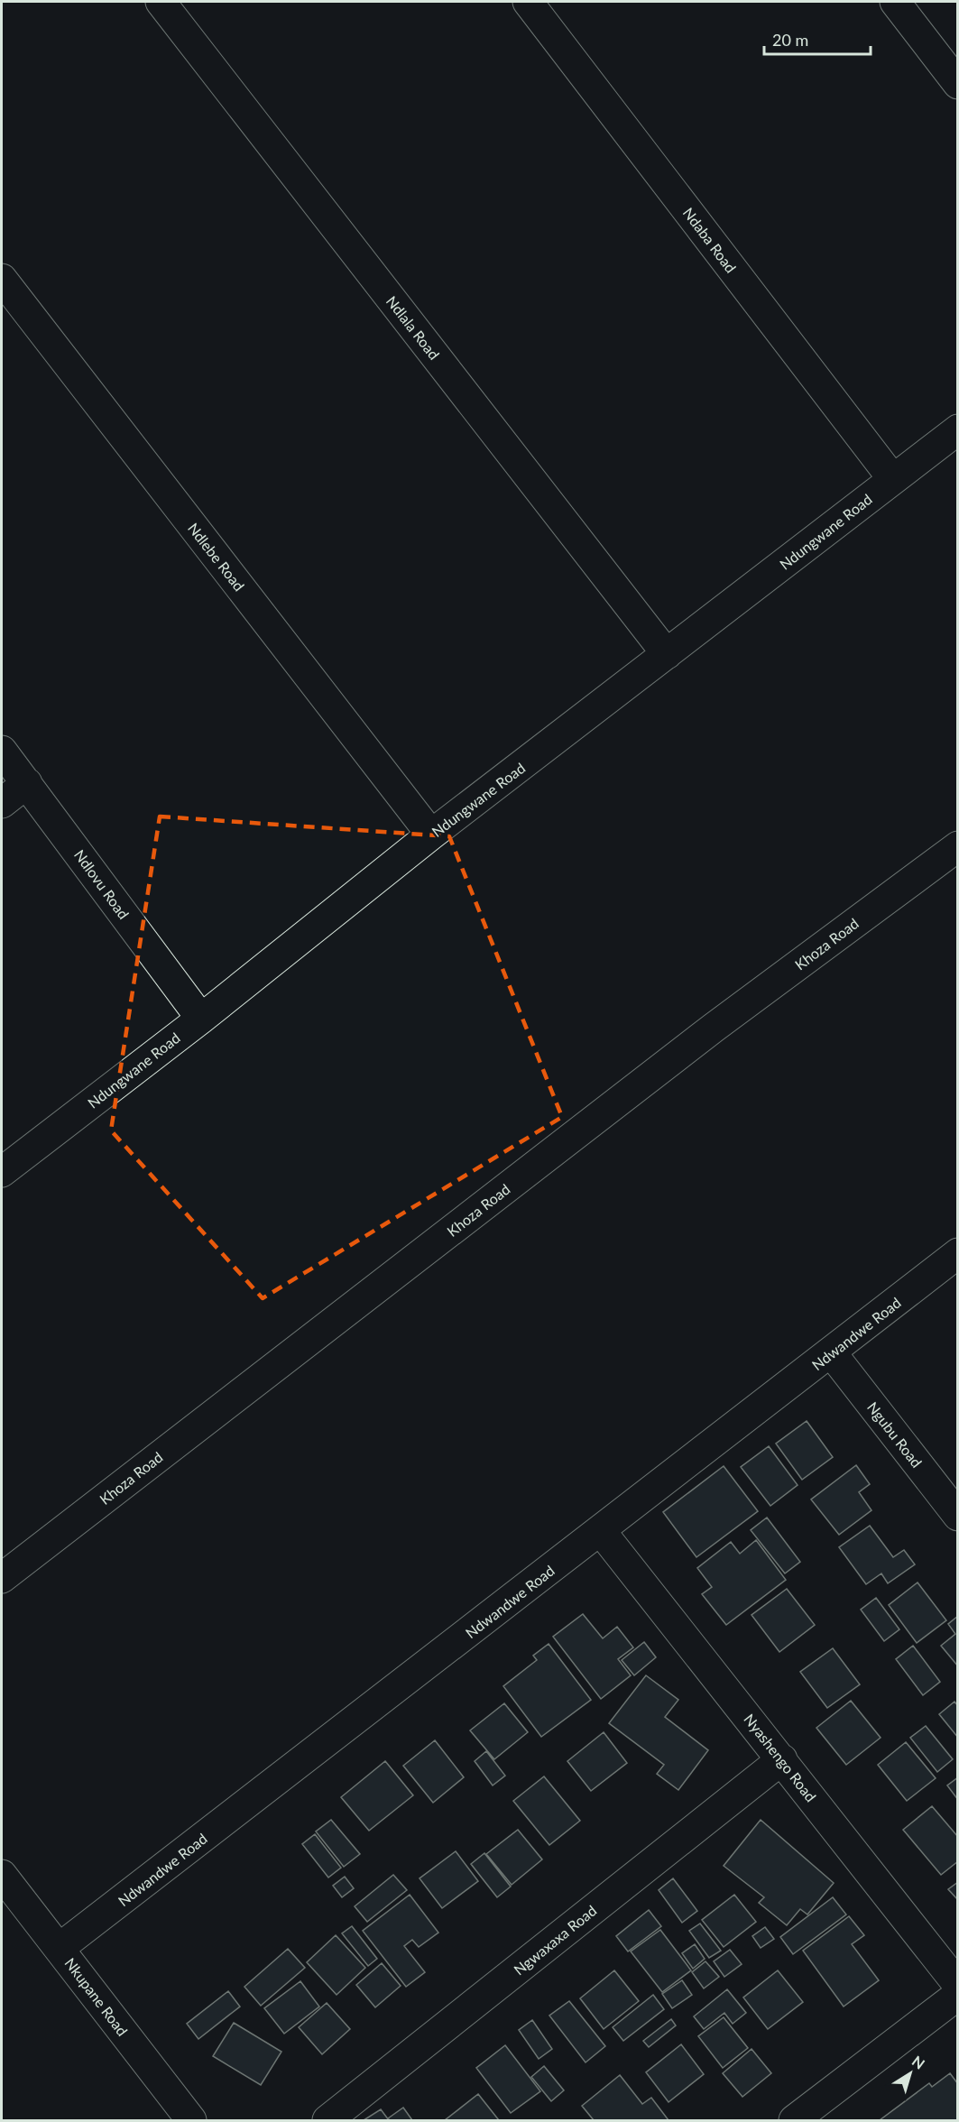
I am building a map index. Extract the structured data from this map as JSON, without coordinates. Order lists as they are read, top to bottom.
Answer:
{
  "streets": {
    "street": [
      "Ndaba Road",
      "Ndlala Road",
      "Ndungwane Road",
      "Ndlebe Road",
      "Ndlovu Road",
      "Khoza Road",
      "Ndwandwe Road",
      "Ngubu Road",
      "Nyashengo Road",
      "Ngwaxaxa Road",
      "Nkupane Road"
    ]
  },
  "crossings": [
    ["Ndaba Road", "Ndungwane Road"],
    ["Ndlala Road", "Ndungwane Road"],
    ["Ndungwane Road", "Ndlebe Road"],
    ["Ndungwane Road", "Ndlovu Road"],
    ["Ndwandwe Road", "Ngubu Road"],
    ["Ndwandwe Road", "Nyashengo Road"],
    ["Ndwandwe Road", "Nkupane Road"],
    ["Nyashengo Road", "Ngwaxaxa Road"]
  ],
  "scale_bar": "20 m",
  "north": "top right"
}
